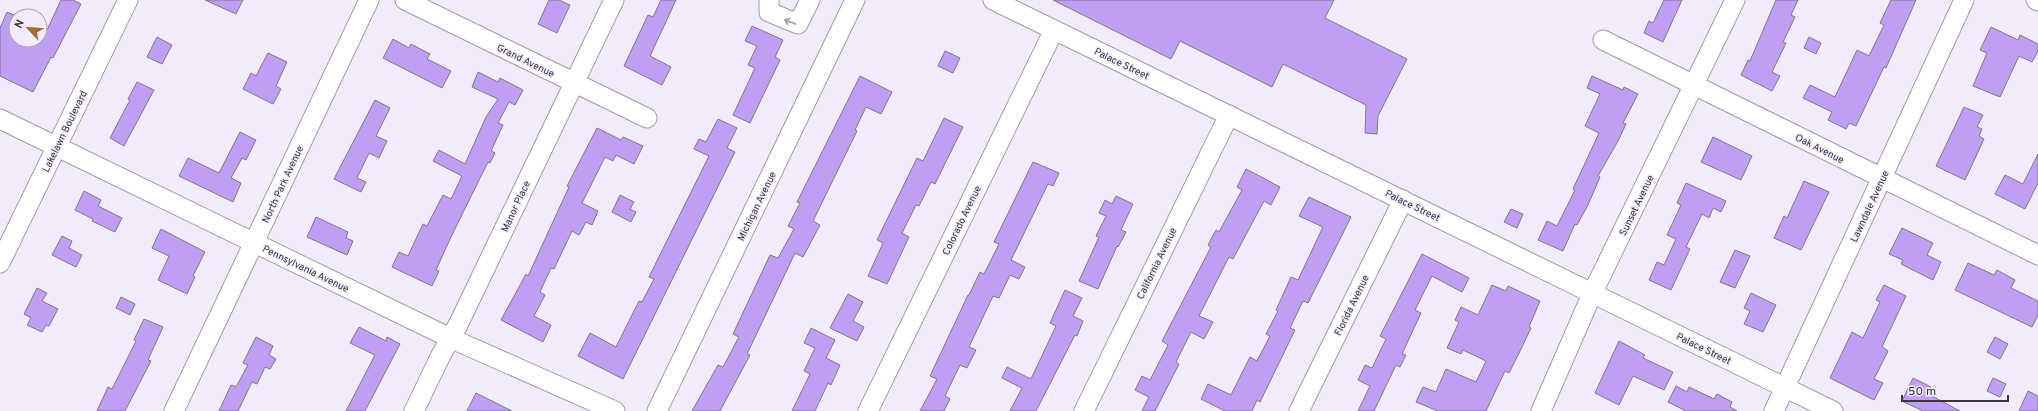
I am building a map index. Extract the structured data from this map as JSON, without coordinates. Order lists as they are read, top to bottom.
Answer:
{
  "streets": {
    "street": [
      "Grand Avenue",
      "Palace Street",
      "Lakelawn Boulevard",
      "Oak Avenue",
      "North Park Avenue",
      "Sunset Avenue",
      "Manor Place",
      "Michigan Avenue",
      "Lawndale Avenue",
      "Colorado Avenue",
      "California Avenue",
      "Pennsylvania Avenue",
      "Florida Avenue"
    ]
  },
  "crossings": [
    ["Grand Avenue", "Manor Place"],
    ["Palace Street", "Sunset Avenue"],
    ["Palace Street", "Lawndale Avenue"],
    ["Palace Street", "Colorado Avenue"],
    ["Palace Street", "California Avenue"],
    ["Palace Street", "Florida Avenue"],
    ["Lakelawn Boulevard", "Pennsylvania Avenue"],
    ["Oak Avenue", "Sunset Avenue"],
    ["Oak Avenue", "Lawndale Avenue"],
    ["North Park Avenue", "Pennsylvania Avenue"],
    ["Manor Place", "Pennsylvania Avenue"]
  ],
  "scale_bar": "50 m",
  "north": "top left"
}
